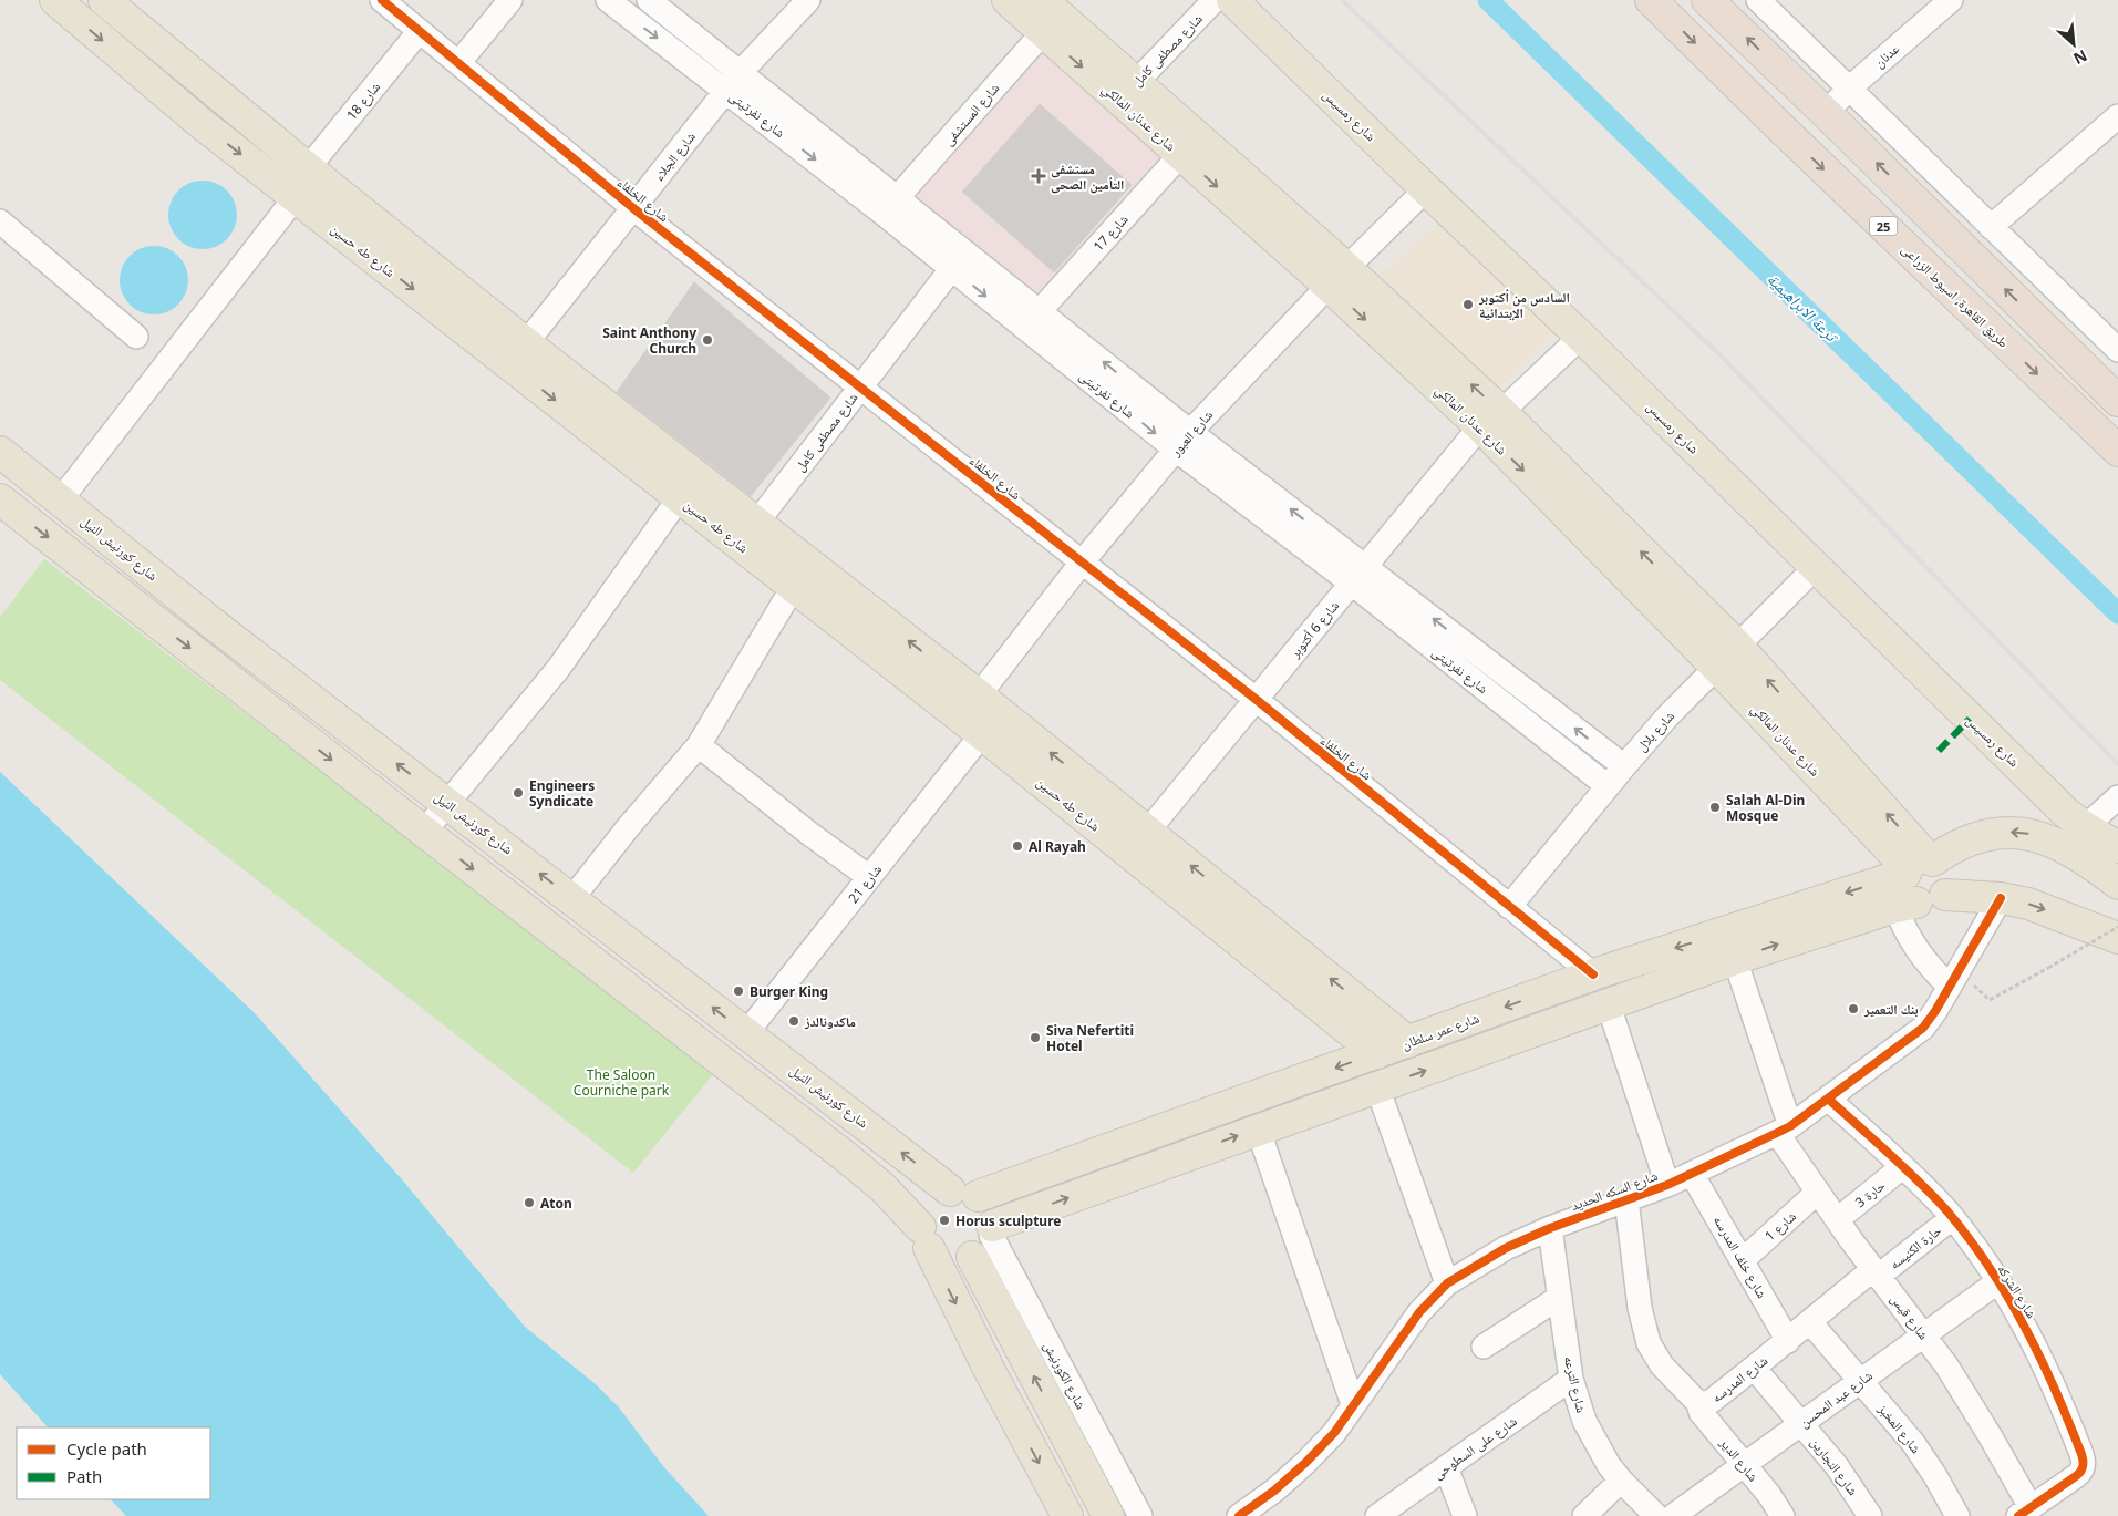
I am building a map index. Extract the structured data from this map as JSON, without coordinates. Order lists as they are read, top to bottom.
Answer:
{
  "streets": {
    "highway": ["25", "طريق القاهرة, اسيوط الزراعى"],
    "main road": [
      "شارع رمسيس",
      "شارع عدنان المالكي",
      "شارع طه حسين",
      "شارع كورنيش النيل",
      "شارع عمر سلطان"
    ],
    "street": [
      "شارع مصطفى كامل",
      "عدنان",
      "شارع 18",
      "شارع نفرتيتى",
      "شارع المستشفى",
      "شارع الجلاء",
      "شارع الخلفاء",
      "شارع 17",
      "شارع العبور",
      "شارع 6 أكتوبر",
      "شارع بلال",
      "شارع 21",
      "شارع السكه الحديد",
      "حارة 3",
      "شارع 1",
      "حارة الكنيسه",
      "شارع خلف المدرسه",
      "شارع الشركه",
      "شارع قيس",
      "شارع الكورنيش",
      "شارع المدرسه",
      "شارع الترعه",
      "شارع عبد المحسن",
      "شارع المخبز",
      "شارع على السطوحى",
      "شارع الدير",
      "شارع النجارين"
    ]
  },
  "crossings": [
    ["شارع مصطفى كامل", "شارع نفرتيتى"],
    ["شارع مصطفى كامل", "شارع عدنان المالكي"],
    ["شارع مصطفى كامل", "شارع الخلفاء"],
    ["شارع مصطفى كامل", "شارع طه حسين"],
    ["شارع 18", "شارع الخلفاء"],
    ["شارع 18", "شارع طه حسين"],
    ["شارع نفرتيتى", "شارع المستشفى"],
    ["شارع نفرتيتى", "شارع الجلاء"],
    ["شارع نفرتيتى", "شارع 17"],
    ["شارع نفرتيتى", "شارع العبور"],
    ["شارع نفرتيتى", "شارع 6 أكتوبر"],
    ["شارع نفرتيتى", "شارع بلال"],
    ["شارع المستشفى", "شارع عدنان المالكي"],
    ["شارع رمسيس", "شارع العبور"],
    ["شارع رمسيس", "شارع 6 أكتوبر"],
    ["شارع رمسيس", "شارع بلال"],
    ["شارع عدنان المالكي", "شارع 17"],
    ["شارع عدنان المالكي", "شارع العبور"],
    ["شارع عدنان المالكي", "شارع 6 أكتوبر"],
    ["شارع عدنان المالكي", "شارع بلال"],
    ["شارع عدنان المالكي", "شارع عمر سلطان"],
    ["شارع الجلاء", "شارع الخلفاء"],
    ["شارع الجلاء", "شارع طه حسين"],
    ["شارع الخلفاء", "شارع العبور"],
    ["شارع الخلفاء", "شارع 6 أكتوبر"],
    ["شارع الخلفاء", "شارع بلال"],
    ["شارع الخلفاء", "شارع عمر سلطان"],
    ["شارع طه حسين", "شارع العبور"],
    ["شارع طه حسين", "شارع 6 أكتوبر"],
    ["شارع طه حسين", "شارع 21"],
    ["شارع طه حسين", "شارع عمر سلطان"],
    ["شارع كورنيش النيل", "شارع 21"],
    ["شارع كورنيش النيل", "شارع عمر سلطان"],
    ["شارع كورنيش النيل", "شارع الكورنيش"],
    ["شارع عمر سلطان", "شارع الكورنيش"],
    ["شارع السكه الحديد", "شارع خلف المدرسه"],
    ["شارع السكه الحديد", "شارع الشركه"],
    ["شارع السكه الحديد", "شارع قيس"],
    ["شارع السكه الحديد", "شارع المدرسه"],
    ["شارع السكه الحديد", "شارع الترعه"],
    ["حارة 3", "شارع الشركه"],
    ["حارة 3", "شارع قيس"],
    ["شارع 1", "شارع خلف المدرسه"],
    ["شارع 1", "شارع قيس"],
    ["حارة الكنيسه", "شارع الشركه"],
    ["حارة الكنيسه", "شارع قيس"],
    ["حارة الكنيسه", "شارع المدرسه"],
    ["شارع خلف المدرسه", "شارع المدرسه"],
    ["شارع الشركه", "شارع قيس"],
    ["شارع الشركه", "شارع عبد المحسن"],
    ["شارع قيس", "شارع المدرسه"],
    ["شارع قيس", "شارع عبد المحسن"],
    ["شارع المدرسه", "شارع المخبز"],
    ["شارع المدرسه", "شارع الدير"],
    ["شارع المدرسه", "شارع النجارين"],
    ["شارع الترعه", "شارع عبد المحسن"],
    ["شارع الترعه", "شارع على السطوحى"],
    ["شارع عبد المحسن", "شارع المخبز"],
    ["شارع عبد المحسن", "شارع الدير"],
    ["شارع عبد المحسن", "شارع النجارين"]
  ],
  "water": ["ترعة الابراهيمية"],
  "parks": ["The Saloon Courniche park"],
  "places": {
    "health": ["مستشفى التأمين الصحى"],
    "other": [
      "السادس من أكتوبر الإبتدائية",
      "Saint Anthony Church",
      "Engineers Syndicate",
      "Salah Al-Din Mosque",
      "Al Rayah",
      "Burger King",
      "بنك التعمير",
      "ماكدونالدز",
      "Siva Nefertiti Hotel",
      "Aton",
      "Horus sculpture"
    ]
  },
  "legend": ["Cycle path", "Path"],
  "north": "bottom right"
}
